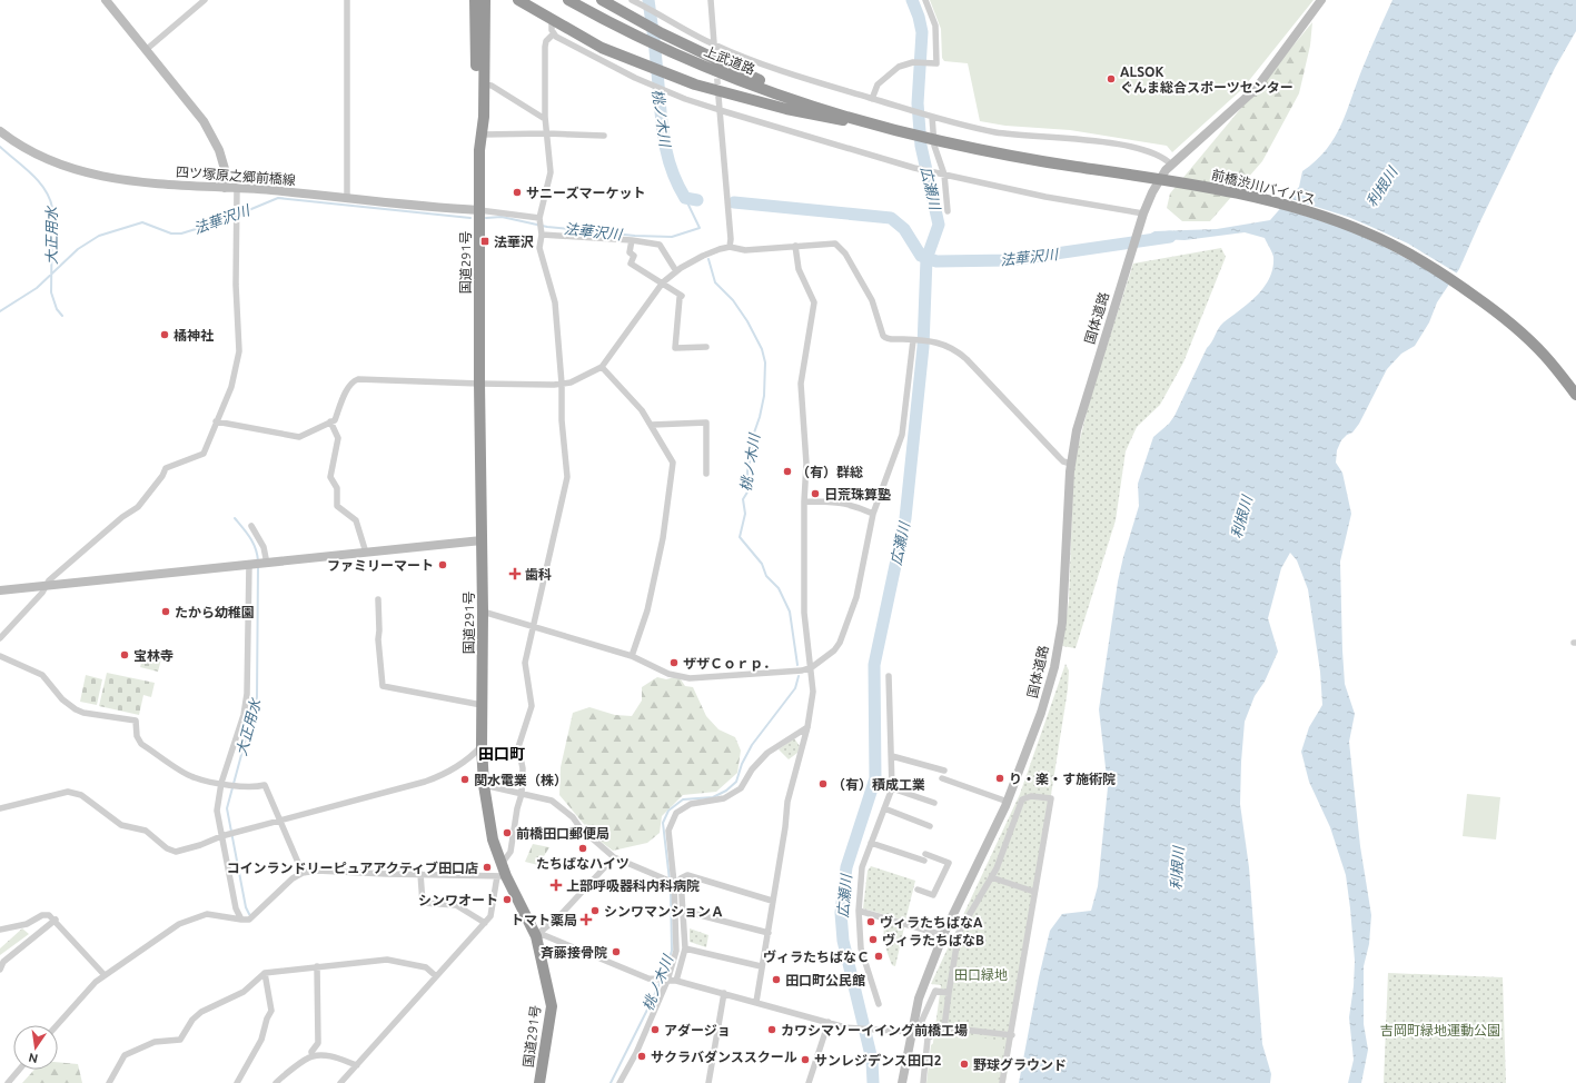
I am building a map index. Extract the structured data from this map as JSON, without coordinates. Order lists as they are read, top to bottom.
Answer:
{
  "streets": {
    "highway": ["上武道路", "前橋渋川バイパス", "国道291号"],
    "street": ["四ツ塚原之郷前橋線", "国体道路"]
  },
  "crossings": [
    ["上武道路", "前橋渋川バイパス"],
    ["四ツ塚原之郷前橋線", "国道291号"]
  ],
  "districts": ["田口町"],
  "water": [
    "桃ノ木川",
    "利根川",
    "広瀬川",
    "法華沢川",
    "大正用水"
  ],
  "parks": ["田口緑地", "吉岡町緑地運動公園"],
  "places": {
    "other": [
      "ALSOK ぐんま総合スポーツセンター",
      "サニーズマーケット",
      "橘神社",
      "（有）群総",
      "日荒珠算塾",
      "ファミリーマート",
      "たから幼稚園",
      "宝林寺",
      "ザザＣｏｒｐ．",
      "り・楽・す施術院",
      "関水電業（株）",
      "（有）積成工業",
      "前橋田口郵便局",
      "たちばなハイツ",
      "コインランドリーピュアアクティブ田口店",
      "シンワオート",
      "シンワマンションＡ",
      "ヴィラたちばなA",
      "ヴィラたちばなB",
      "斉藤接骨院",
      "ヴィラたちばなＣ",
      "田口町公民館",
      "アダージョ",
      "カワシマソーイイング前橋工場",
      "サクラバダンススクール",
      "サンレジデンス田口2",
      "野球グラウンド"
    ],
    "transit": ["法華沢"],
    "health": ["歯科", "上部呼吸器科内科病院", "トマト薬局"]
  },
  "north": "bottom"
}
